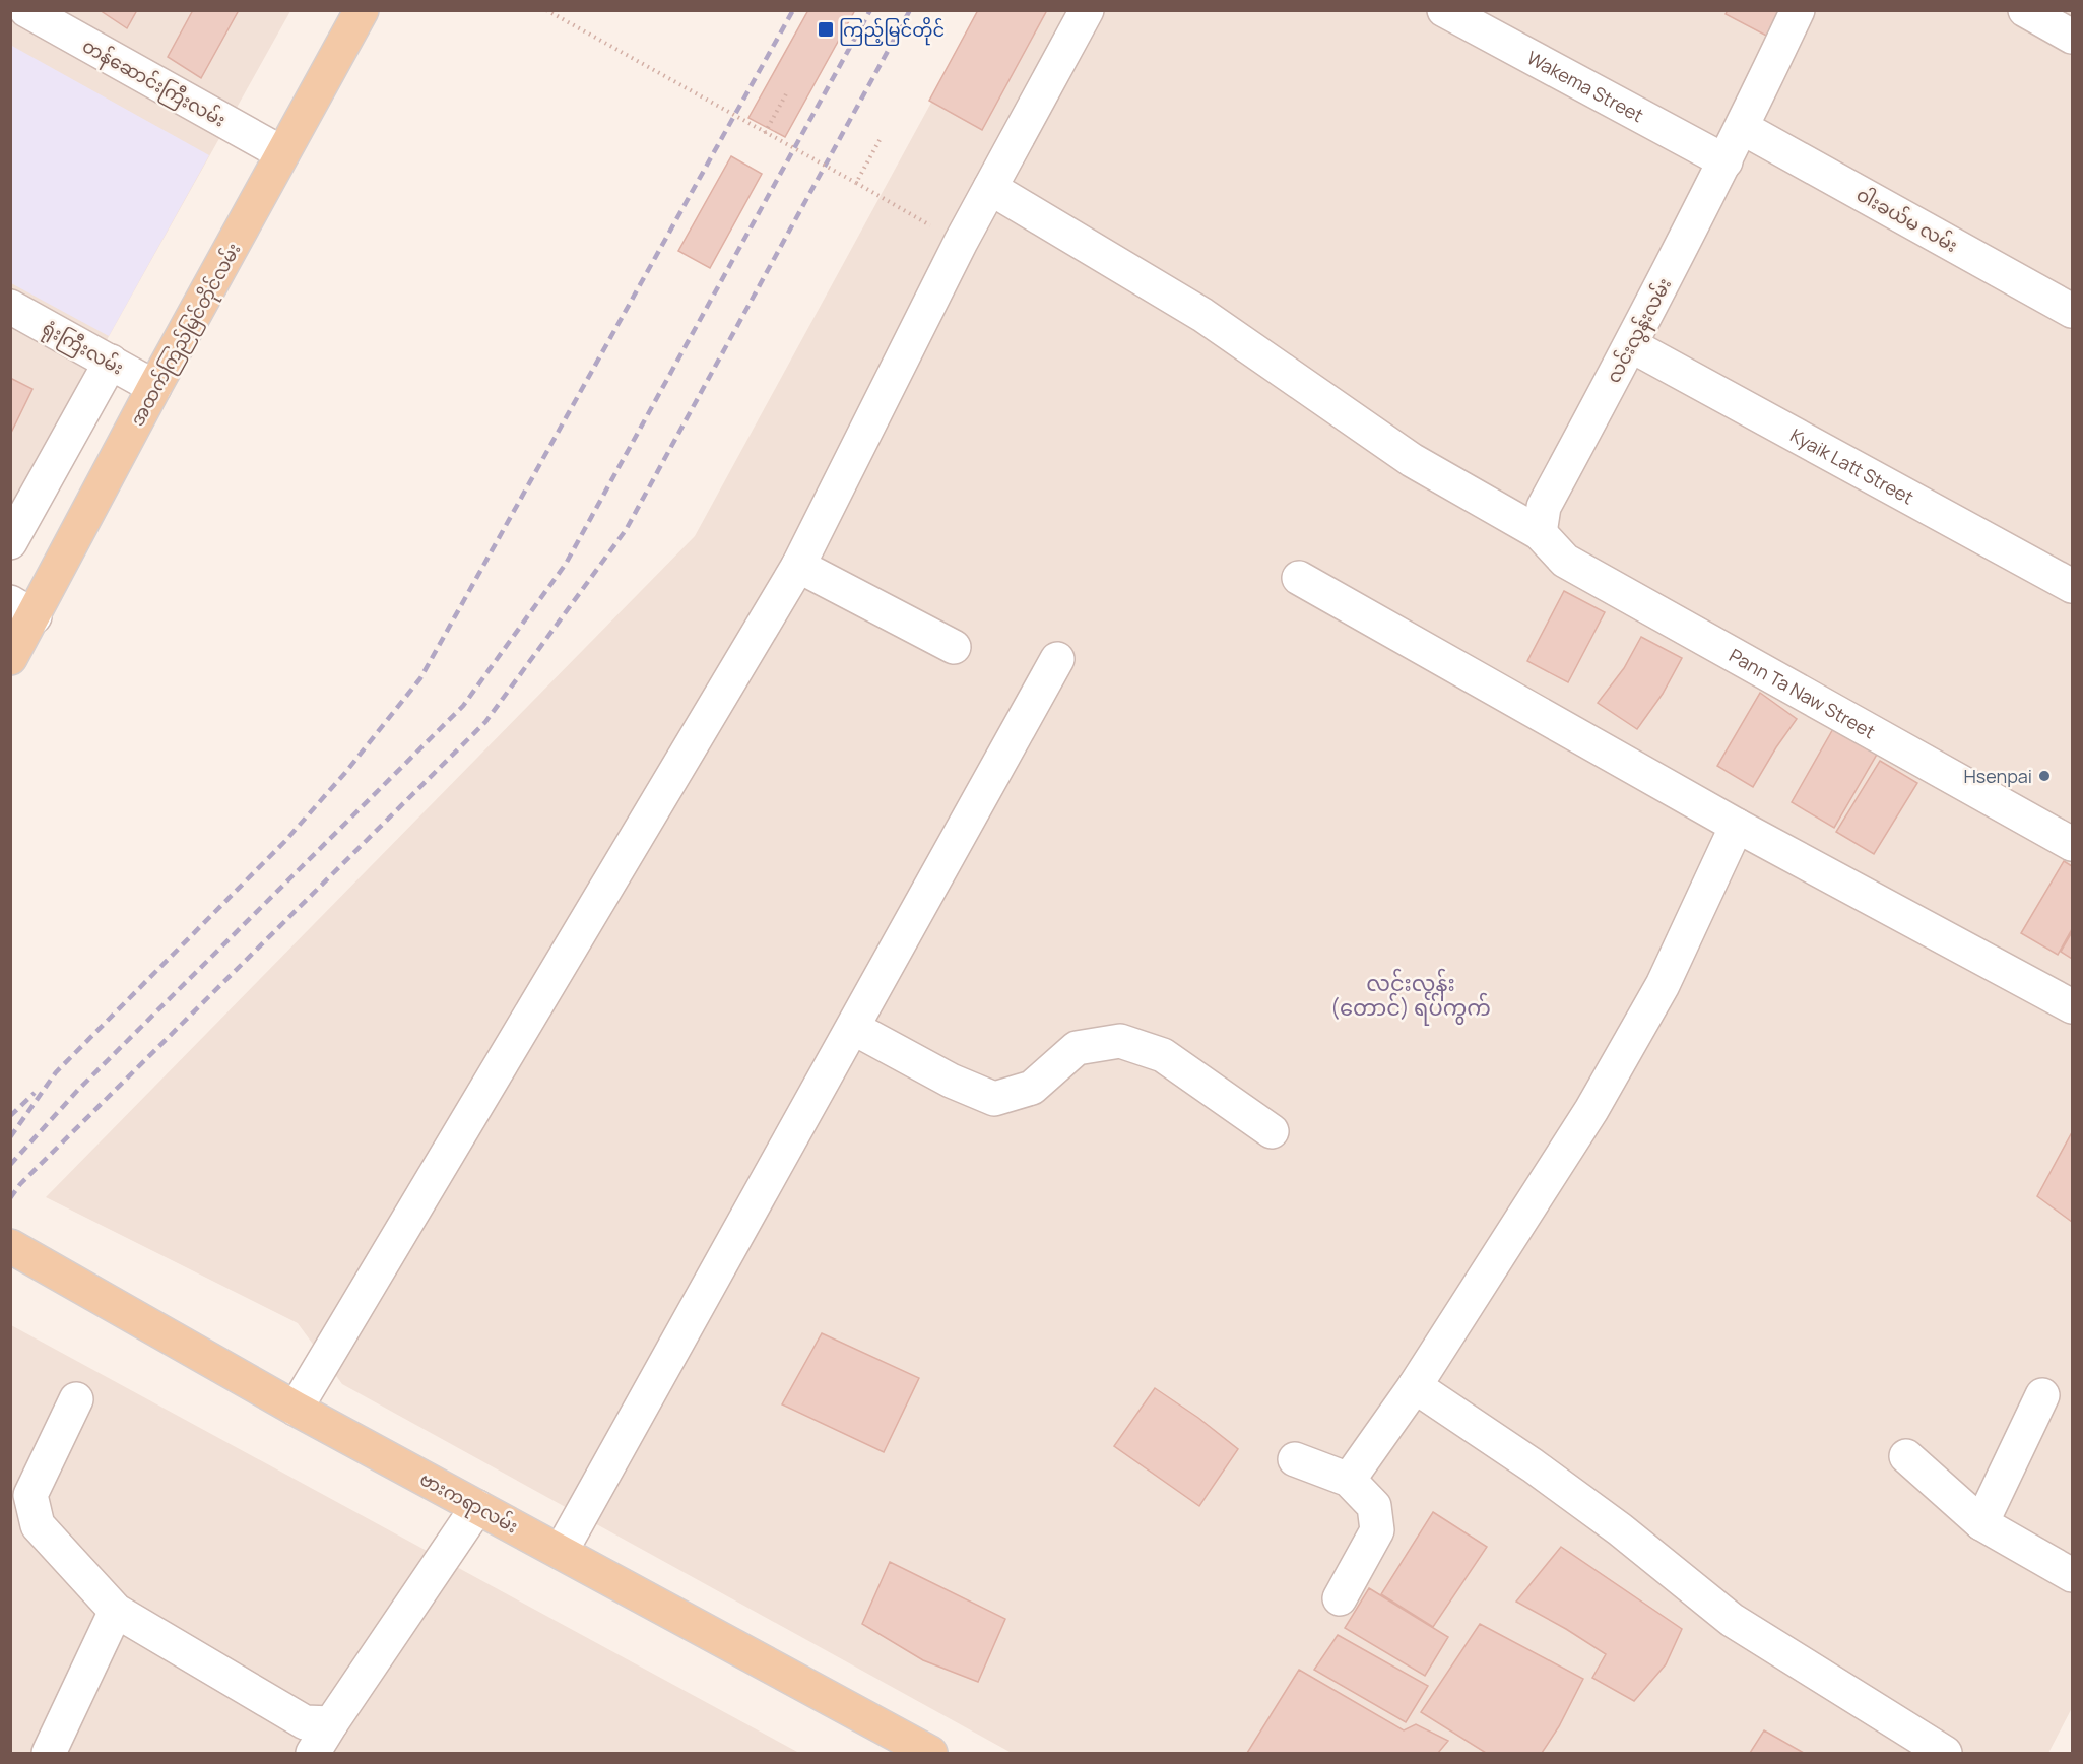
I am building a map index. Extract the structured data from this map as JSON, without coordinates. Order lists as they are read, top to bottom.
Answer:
{
  "streets": {
    "main road": ["အထက်ကြည်မြင်တိုင်လမ်း", "ဗားကရာလမ်း"],
    "street": [
      "တန်ဆောင်းကြီးလမ်း",
      "Wakema Street",
      "ဝါးခယ်မ လမ်း",
      "လင်းလွန်းလမ်း",
      "ရုံးကြီးလမ်း",
      "Kyaik Latt Street",
      "Pann Ta Naw Street"
    ]
  },
  "crossings": [
    ["တန်ဆောင်းကြီးလမ်း", "အထက်ကြည်မြင်တိုင်လမ်း"],
    ["Wakema Street", "လင်းလွန်းလမ်း"],
    ["ဝါးခယ်မ လမ်း", "လင်းလွန်းလမ်း"],
    ["လင်းလွန်းလမ်း", "Kyaik Latt Street"],
    ["လင်းလွန်းလမ်း", "Pann Ta Naw Street"],
    ["အထက်ကြည်မြင်တိုင်လမ်း", "ရုံးကြီးလမ်း"]
  ],
  "districts": ["လင်းလွန်း (တောင်) ရပ်ကွက်"],
  "places": {
    "transit": ["ကြည့်မြင်တိုင်"],
    "other": ["Hsenpai"]
  }
}
